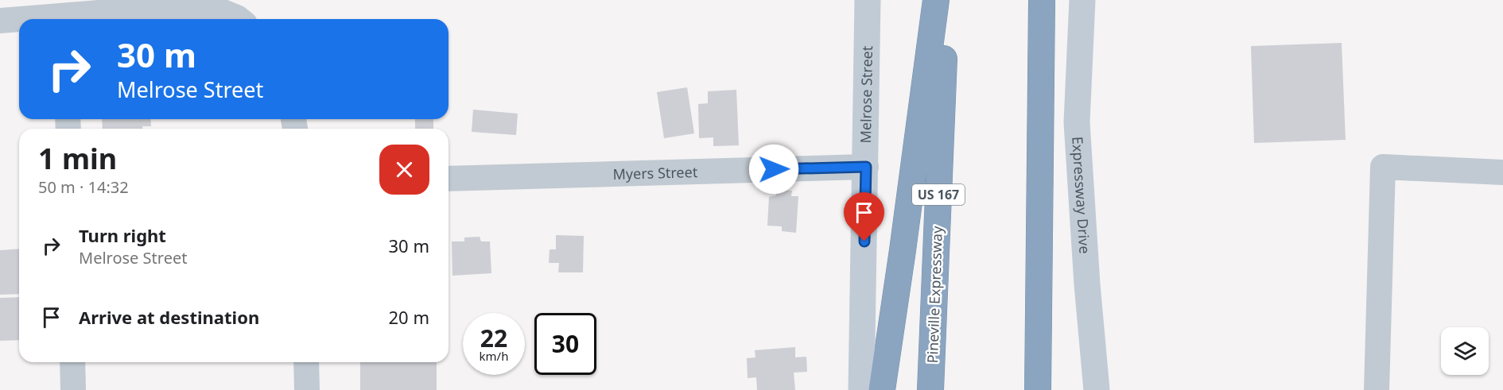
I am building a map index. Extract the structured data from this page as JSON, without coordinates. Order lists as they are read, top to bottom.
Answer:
{
  "streets": {
    "highway": ["US 167", "Pineville Expressway"],
    "main road": ["Melrose Street", "Expressway Drive"],
    "street": ["Myers Street"]
  },
  "crossings": [
    ["Melrose Street", "Myers Street"]
  ],
  "page": {
    "turn": ["30 m", "Melrose Street"],
    "heading": ["1 min", "50 m · 14:32"],
    "list": [
      {
        "name": "Turn right",
        "note": "Melrose Street",
        "value": "30 m"
      },
      {
        "name": "Arrive at destination",
        "value": "20 m"
      }
    ],
    "speed": "22 km/h",
    "limit": "30"
  }
}
